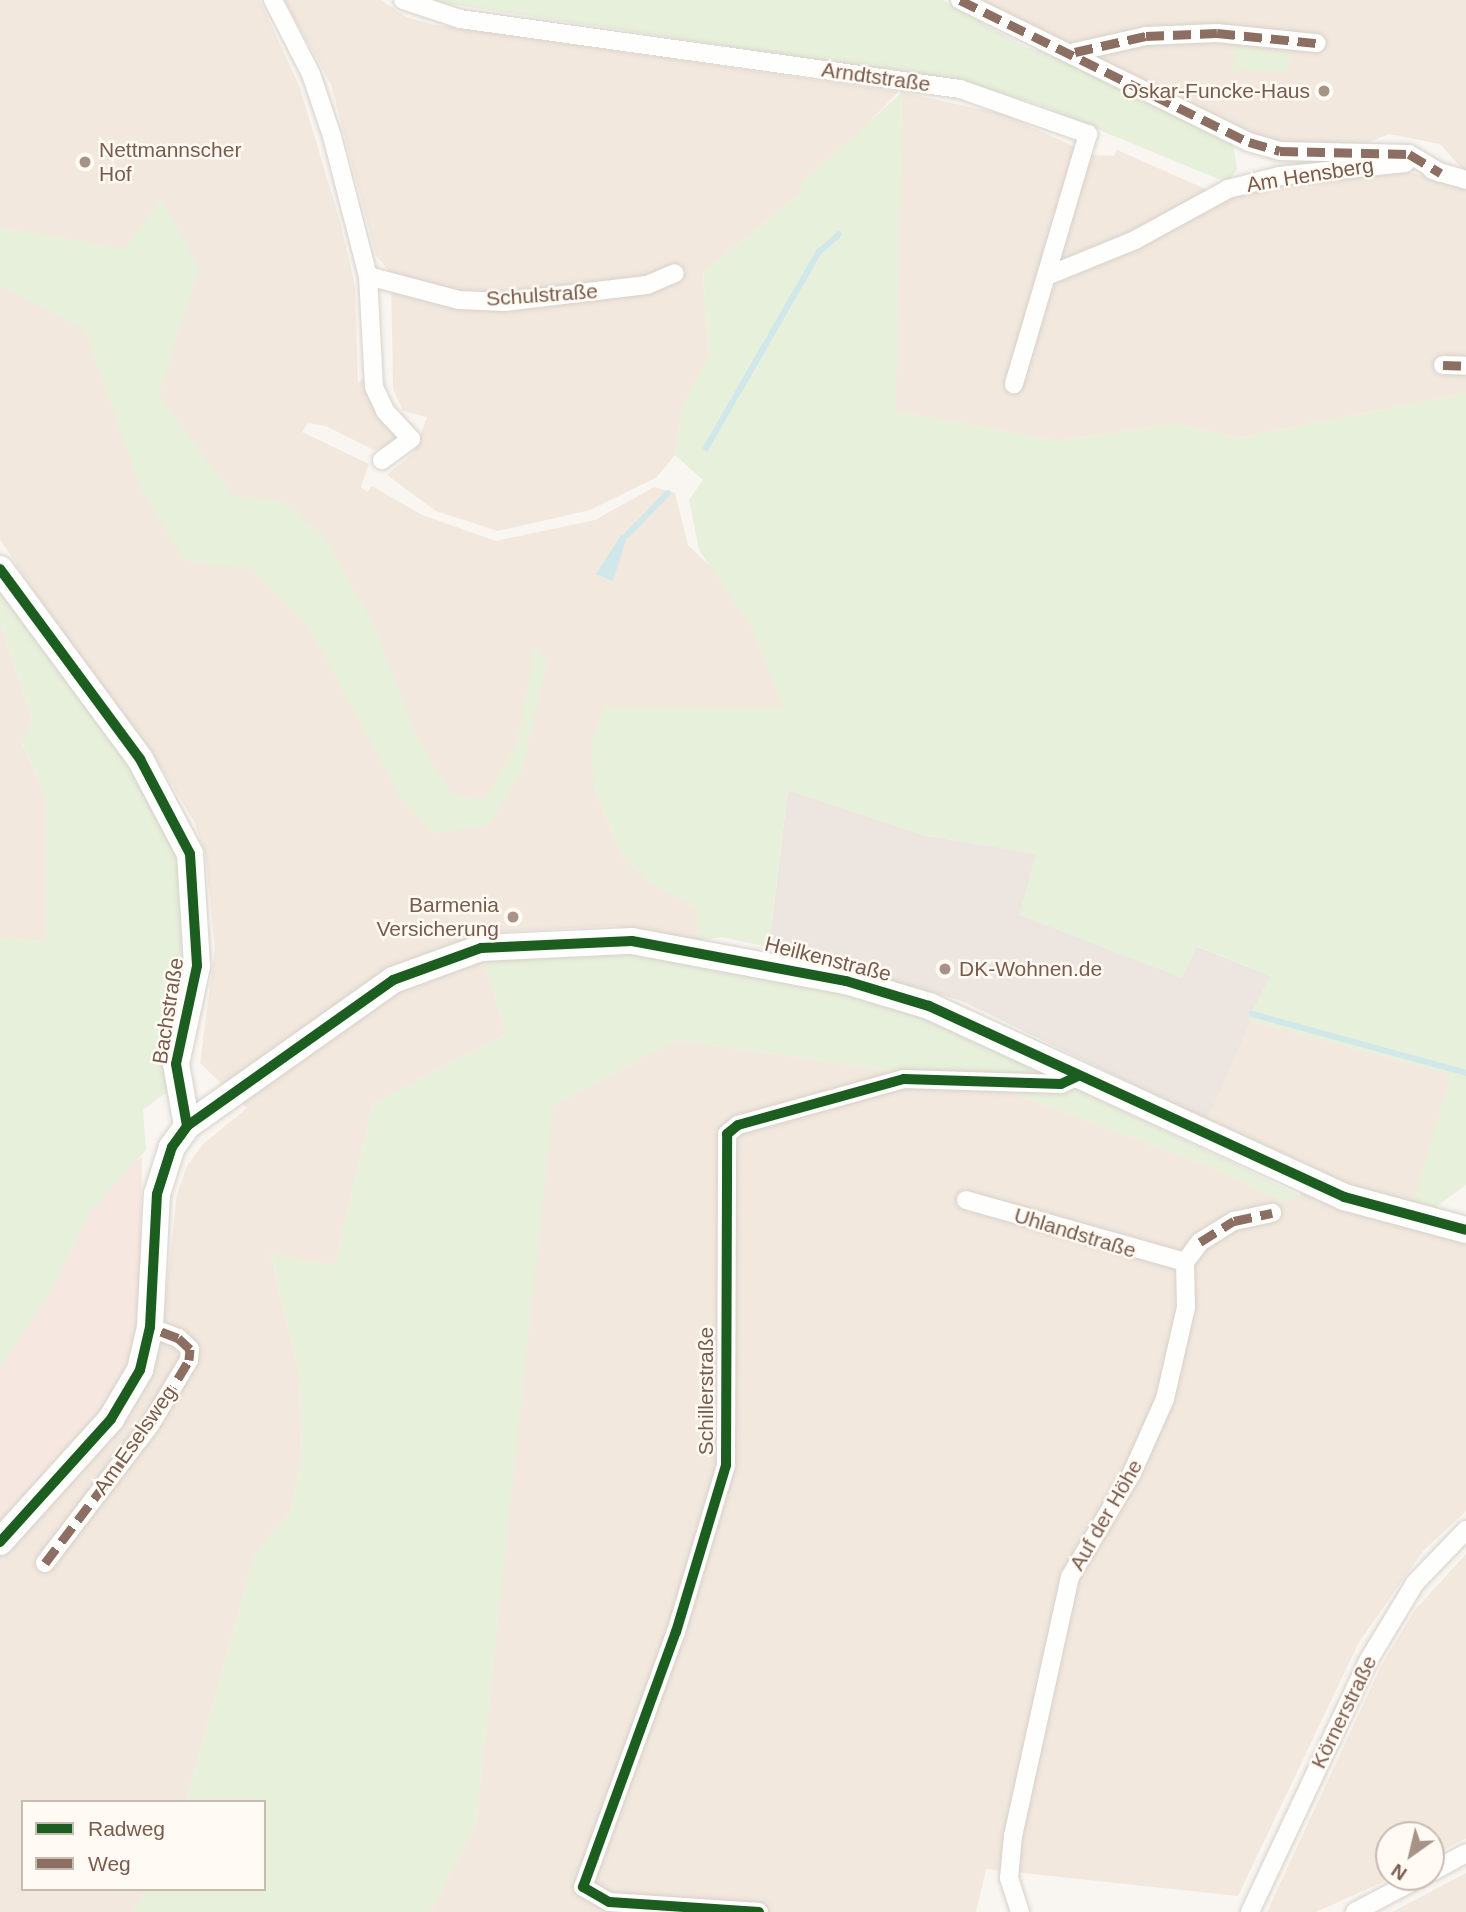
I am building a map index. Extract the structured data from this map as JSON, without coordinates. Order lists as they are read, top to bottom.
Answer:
{
  "streets": {
    "street": [
      "Arndtstraße",
      "Am Hensberg",
      "Schulstraße",
      "Heilkenstraße",
      "Bachstraße",
      "Uhlandstraße",
      "Schillerstraße",
      "Am Eselsweg",
      "Auf der Höhe",
      "Körnerstraße"
    ]
  },
  "crossings": [
    ["Arndtstraße", "Am Hensberg"],
    ["Heilkenstraße", "Bachstraße"],
    ["Heilkenstraße", "Schillerstraße"],
    ["Uhlandstraße", "Auf der Höhe"]
  ],
  "places": [
    "Oskar-Funcke-Haus",
    "Nettmannscher Hof",
    "Barmenia Versicherung",
    "DK-Wohnen.de"
  ],
  "legend": ["Radweg", "Weg"],
  "north": "bottom left"
}
